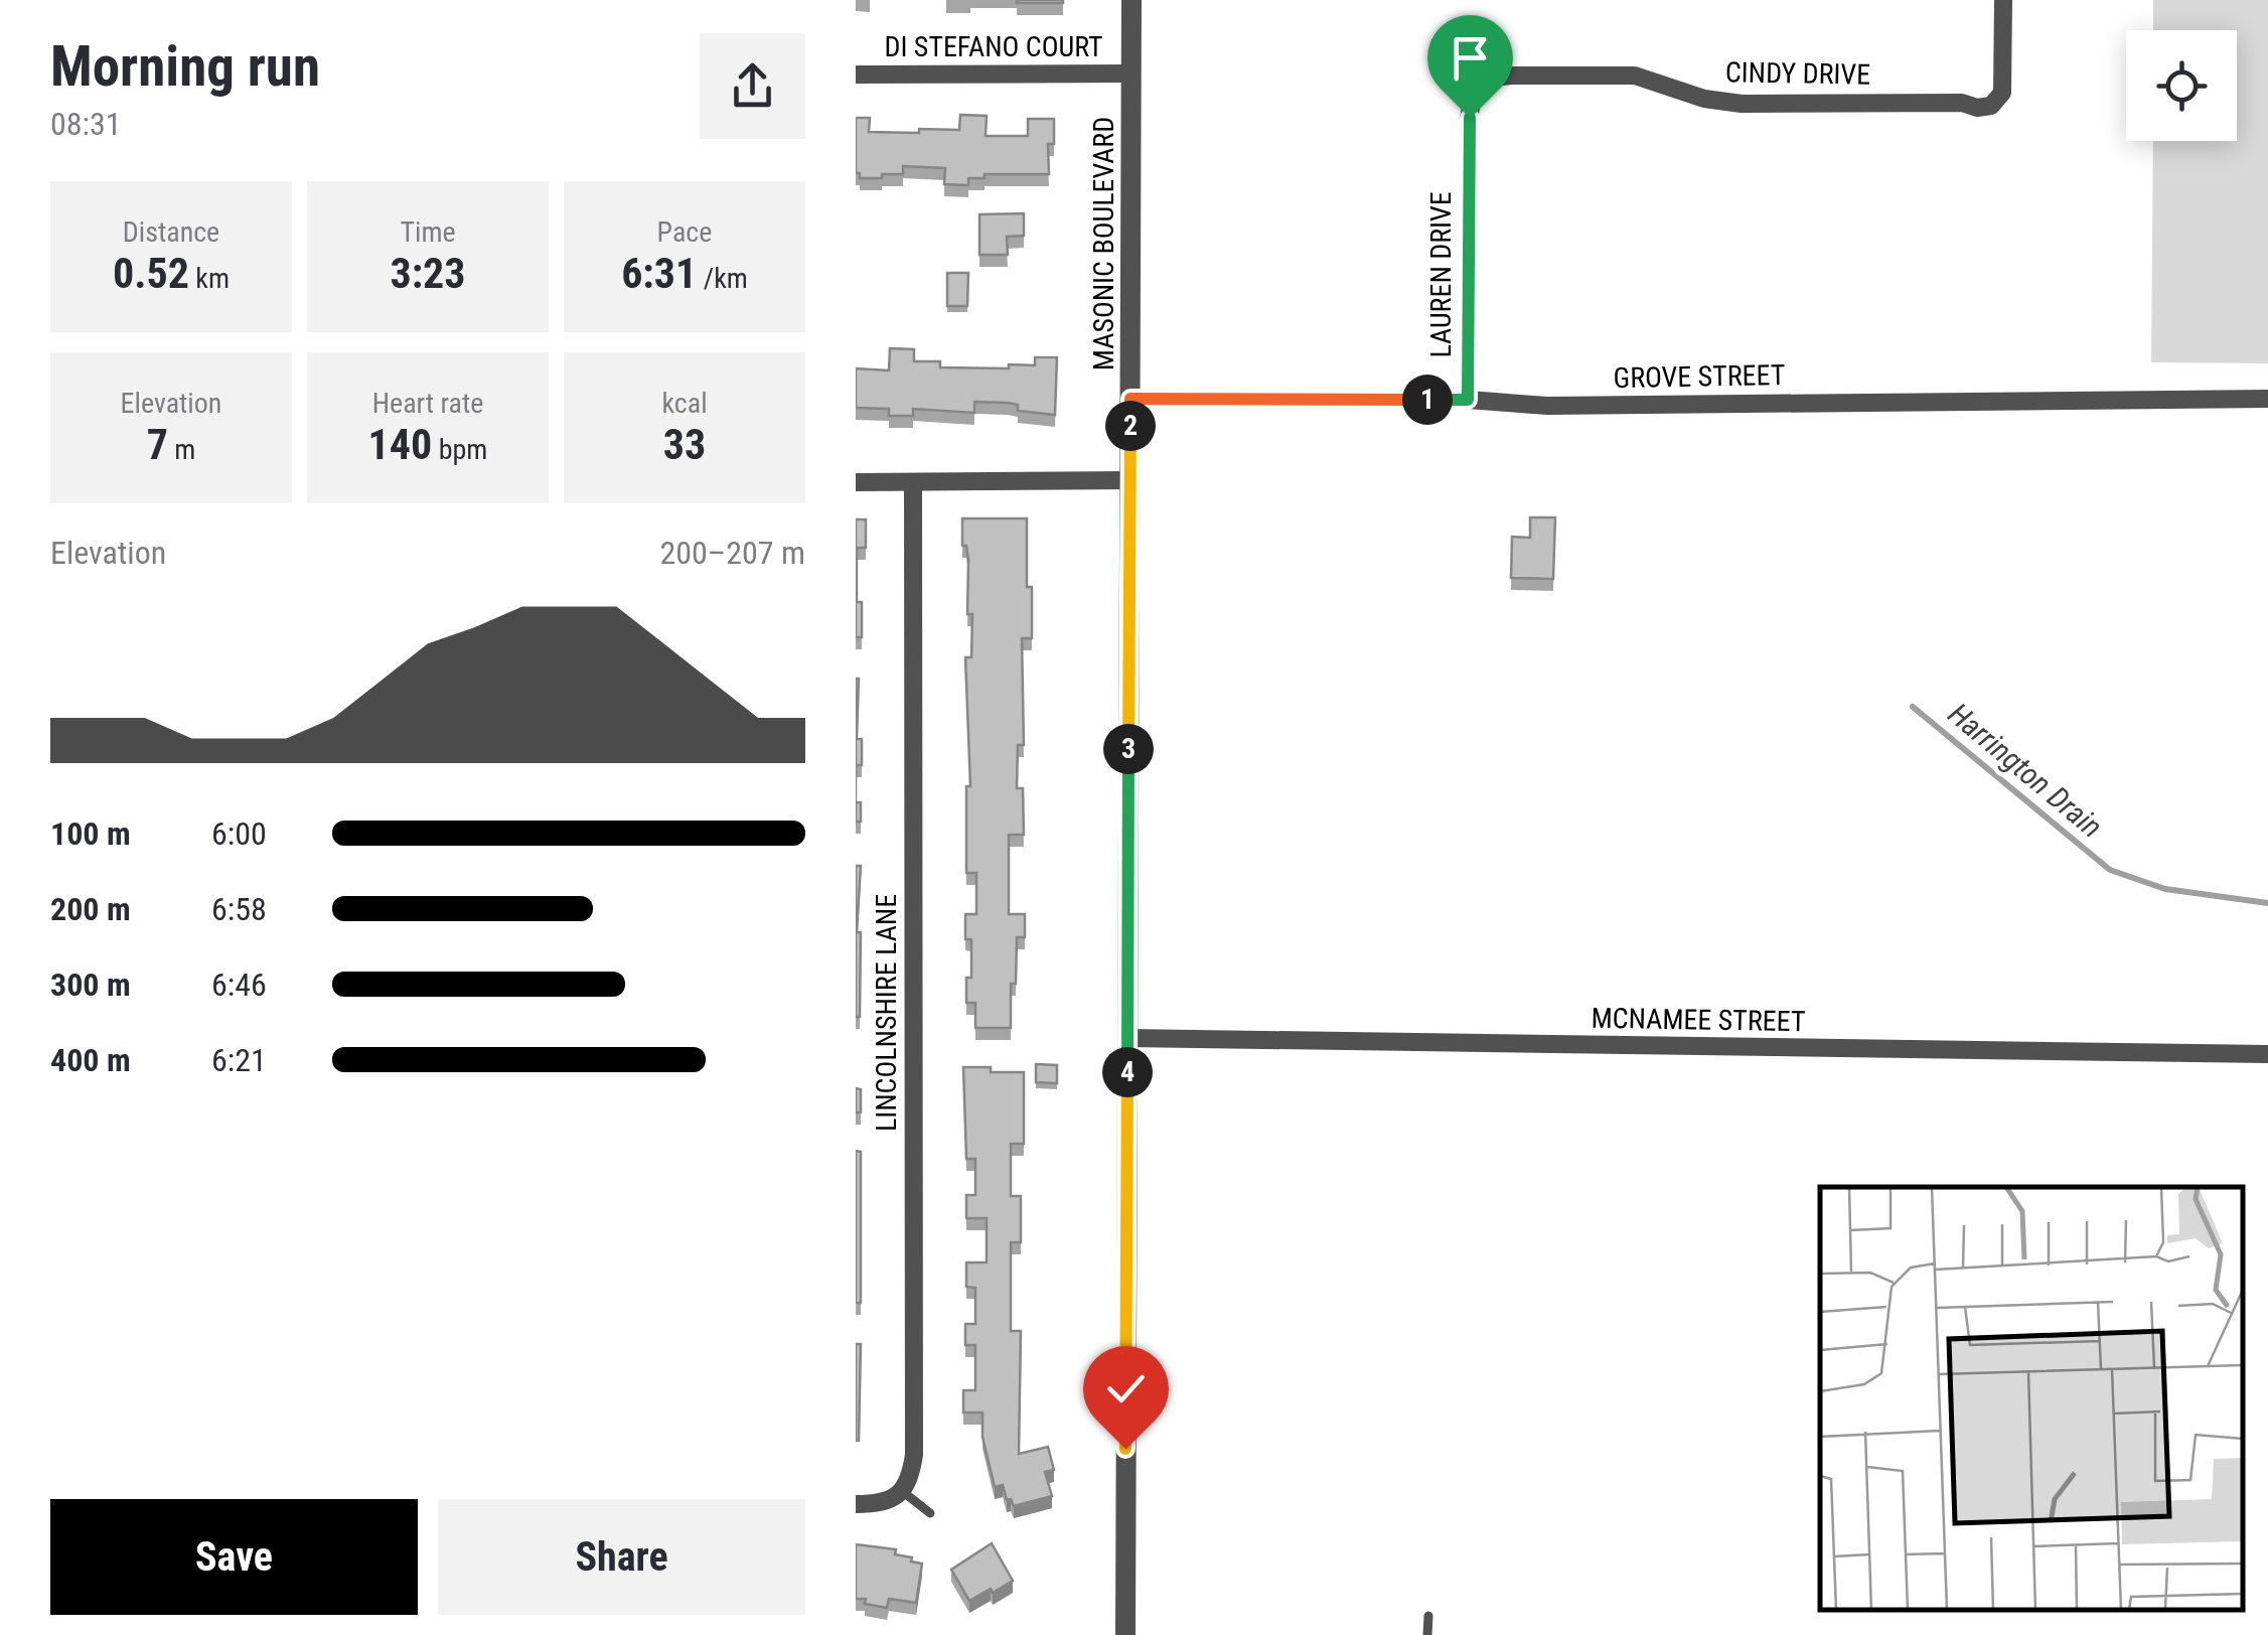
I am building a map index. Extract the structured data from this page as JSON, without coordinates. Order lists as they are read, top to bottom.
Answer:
{
  "streets": {
    "street": [
      "DI STEFANO COURT",
      "CINDY DRIVE",
      "MASONIC BOULEVARD",
      "LAUREN DRIVE",
      "GROVE STREET",
      "LINCOLNSHIRE LANE",
      "MCNAMEE STREET"
    ]
  },
  "crossings": [
    ["DI STEFANO COURT", "MASONIC BOULEVARD"],
    ["CINDY DRIVE", "LAUREN DRIVE"],
    ["MASONIC BOULEVARD", "GROVE STREET"],
    ["MASONIC BOULEVARD", "MCNAMEE STREET"],
    ["LAUREN DRIVE", "GROVE STREET"]
  ],
  "water": ["Harrington Drain"],
  "page": {
    "heading": ["Morning run", "08:31"],
    "stats": [
      ["Distance", "0.52 km"],
      ["Time", "3:23"],
      ["Pace", "6:31 /km"],
      ["Elevation", "7 m"],
      ["Heart rate", "140 bpm"],
      ["kcal", "33"]
    ],
    "pins": [
      "1",
      "2",
      "3",
      "4"
    ],
    "chart": ["Elevation", "200–207 m"],
    "list": [
      {
        "name": "100 m",
        "note": "6:00"
      },
      {
        "name": "200 m",
        "note": "6:58"
      },
      {
        "name": "300 m",
        "note": "6:46"
      },
      {
        "name": "400 m",
        "note": "6:21"
      }
    ],
    "buttons": ["Save", "Share"]
  }
}
